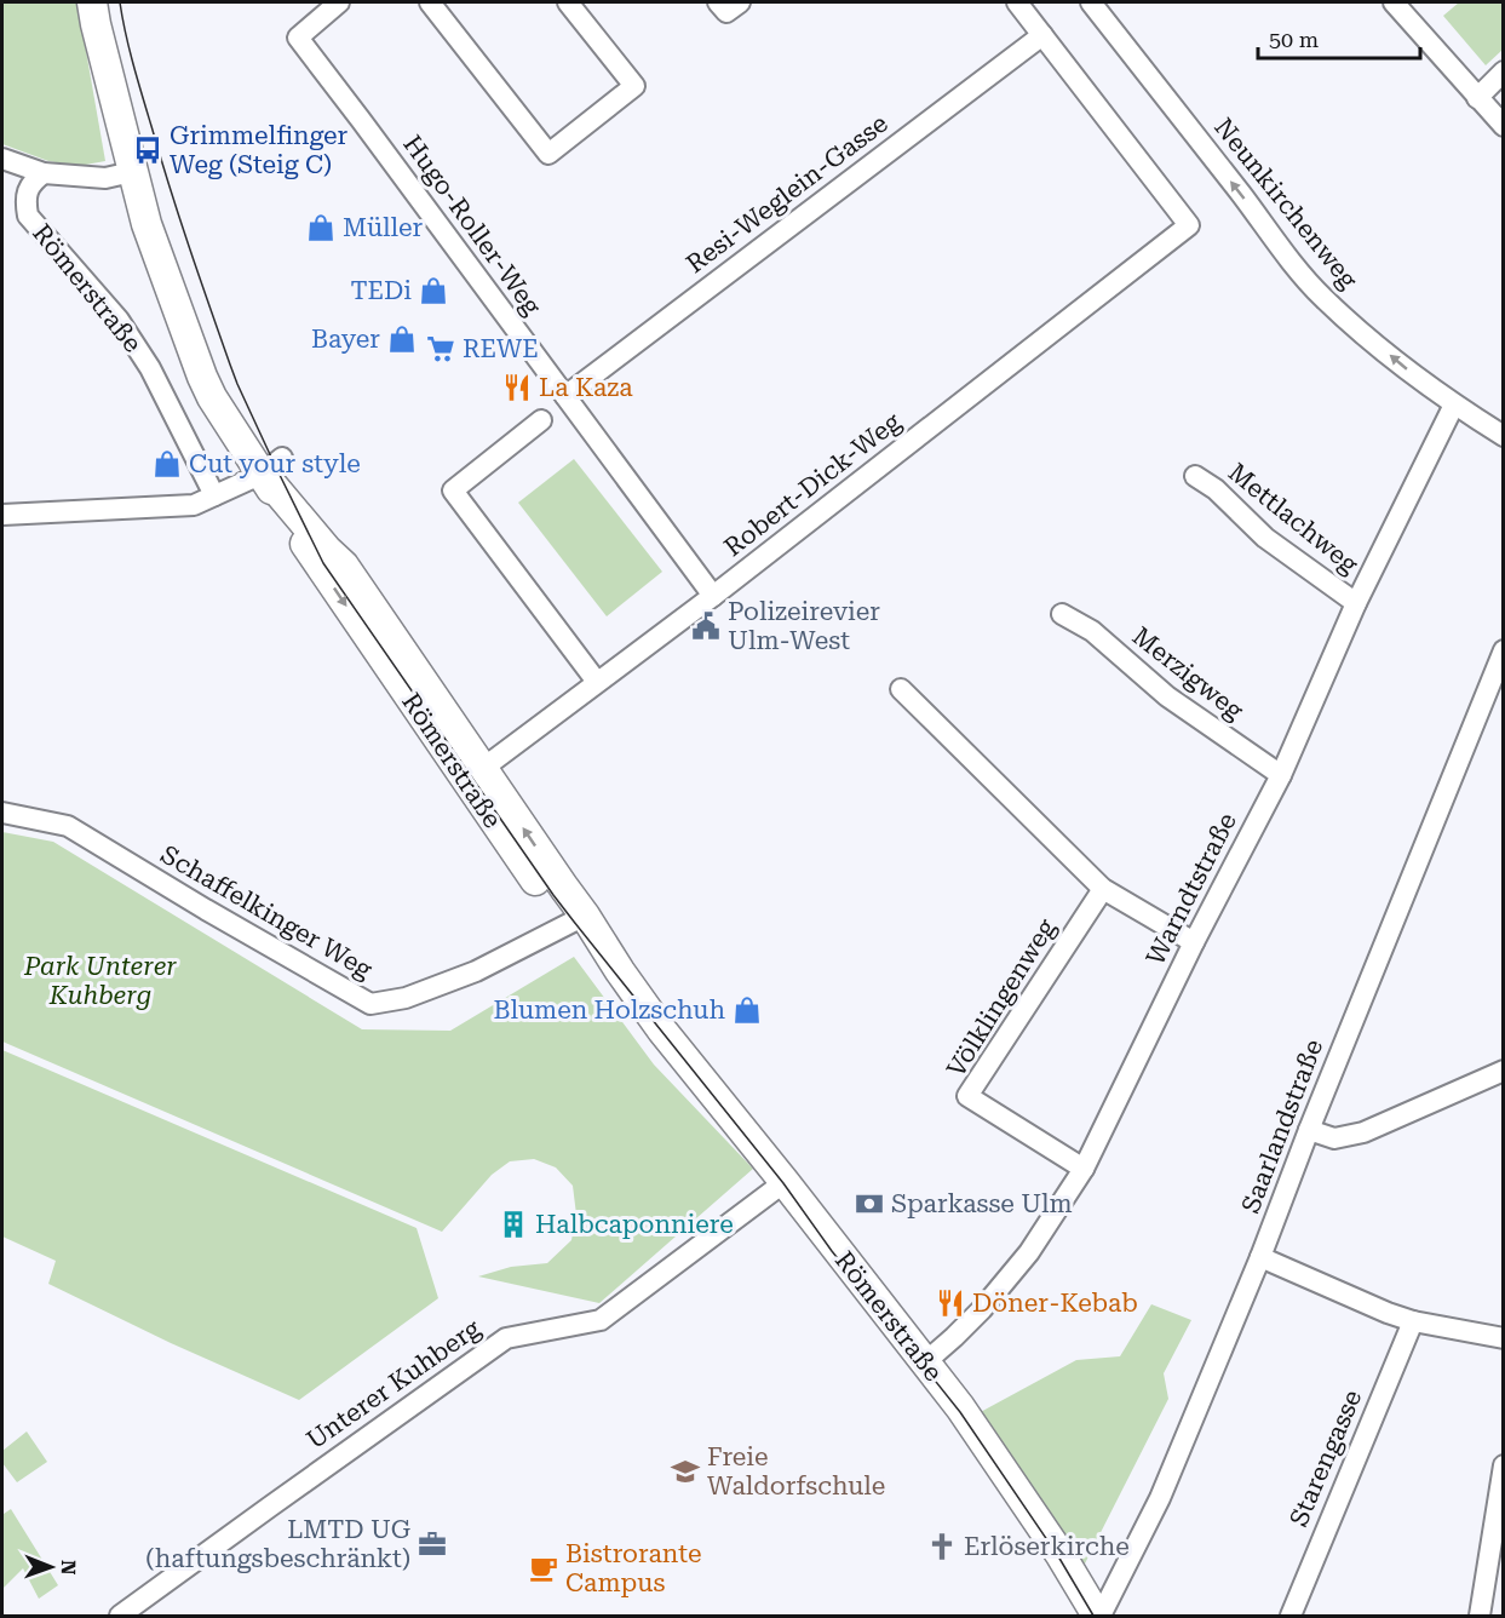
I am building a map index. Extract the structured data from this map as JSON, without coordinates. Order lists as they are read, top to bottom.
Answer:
{
  "streets": {
    "street": [
      "Resi-Weglein-Gasse",
      "Neunkirchenweg",
      "Hugo-Roller-Weg",
      "Römerstraße",
      "Robert-Dick-Weg",
      "Mettlachweg",
      "Merzigweg",
      "Warndtstraße",
      "Schaffelkinger Weg",
      "Völklingenweg",
      "Saarlandstraße",
      "Unterer Kuhberg",
      "Starengasse"
    ]
  },
  "crossings": [
    ["Resi-Weglein-Gasse", "Hugo-Roller-Weg"],
    ["Resi-Weglein-Gasse", "Robert-Dick-Weg"],
    ["Neunkirchenweg", "Warndtstraße"],
    ["Hugo-Roller-Weg", "Robert-Dick-Weg"],
    ["Römerstraße", "Robert-Dick-Weg"],
    ["Römerstraße", "Warndtstraße"],
    ["Römerstraße", "Schaffelkinger Weg"],
    ["Römerstraße", "Saarlandstraße"],
    ["Römerstraße", "Unterer Kuhberg"],
    ["Mettlachweg", "Warndtstraße"],
    ["Merzigweg", "Warndtstraße"],
    ["Warndtstraße", "Völklingenweg"]
  ],
  "one_way": ["Neunkirchenweg"],
  "parks": ["Park Unterer Kuhberg"],
  "places": {
    "bus stop": ["Grimmelfinger Weg (Steig C)"],
    "shop": [
      "Müller",
      "TEDi",
      "Bayer",
      "Cut your style",
      "Blumen Holzschuh"
    ],
    "supermarket": ["REWE"],
    "restaurant": ["La Kaza", "Döner-Kebab"],
    "public building": ["Polizeirevier Ulm-West"],
    "bank": ["Sparkasse Ulm"],
    "building": ["Halbcaponniere"],
    "school or university": ["Freie Waldorfschule"],
    "office": ["LMTD UG (haftungsbeschränkt)"],
    "church": ["Erlöserkirche"],
    "cafe": ["Bistrorante Campus"]
  },
  "scale_bar": "50 m",
  "north": "right"
}
